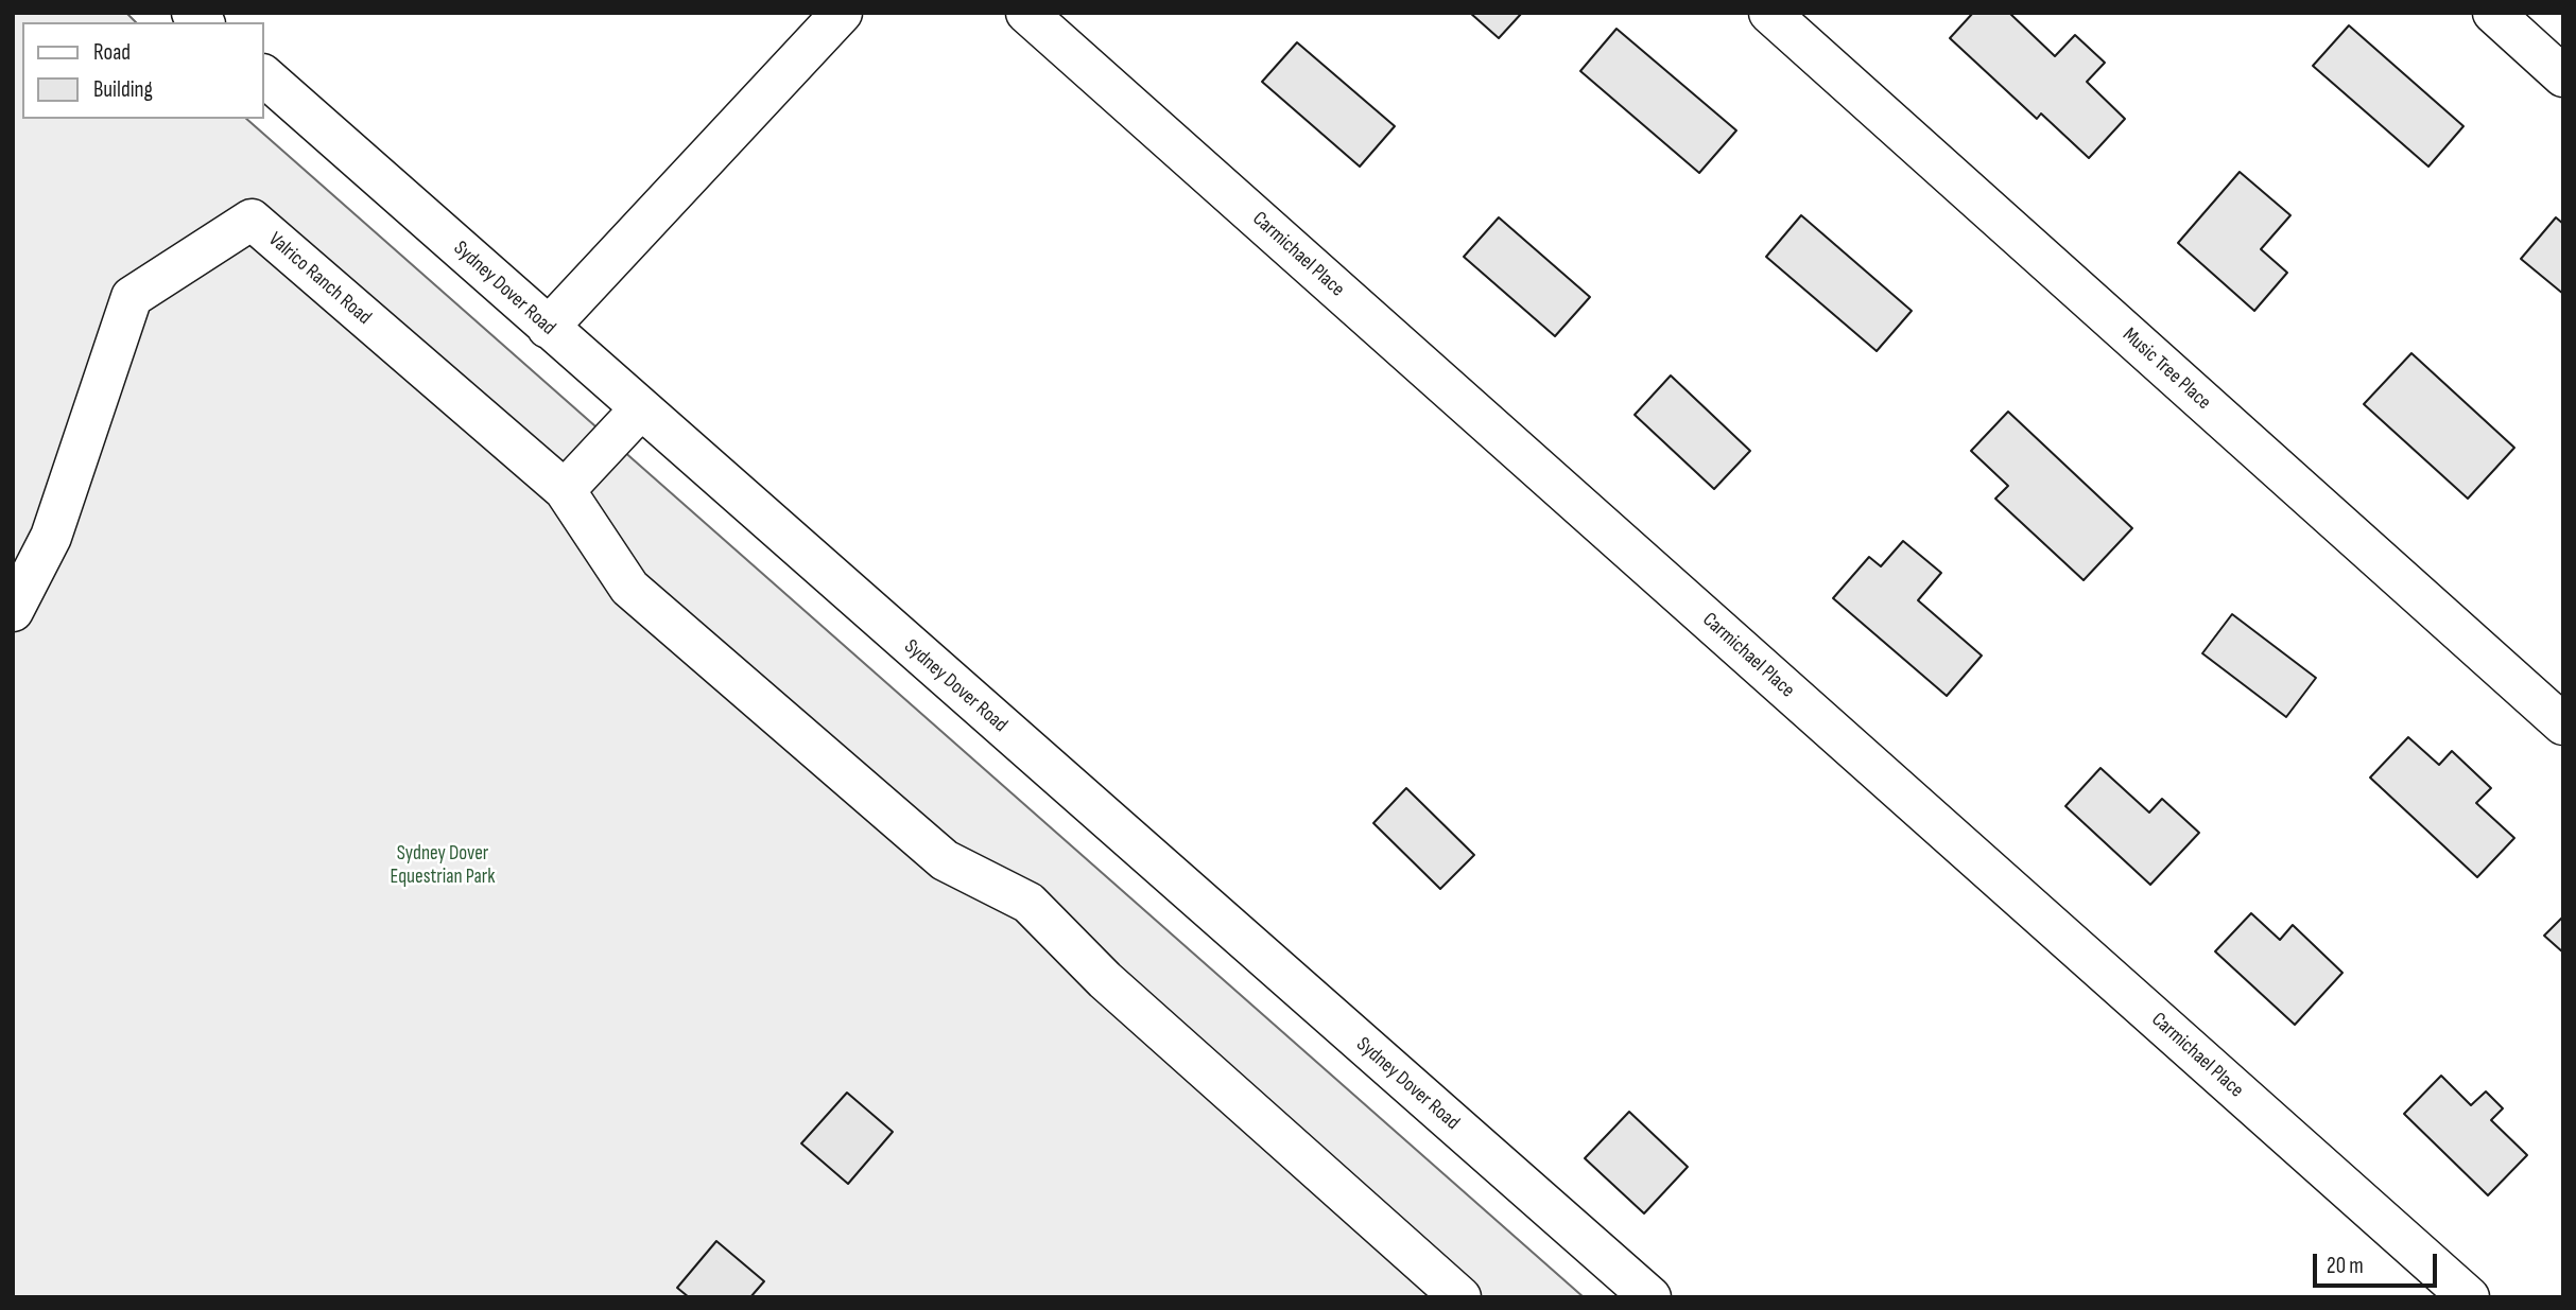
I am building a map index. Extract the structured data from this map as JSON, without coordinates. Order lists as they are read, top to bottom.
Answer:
{
  "streets": {
    "street": [
      "Carmichael Place",
      "Valrico Ranch Road",
      "Sydney Dover Road",
      "Music Tree Place"
    ]
  },
  "parks": ["Sydney Dover Equestrian Park"],
  "legend": ["Road", "Building"],
  "scale_bar": "20 m"
}
